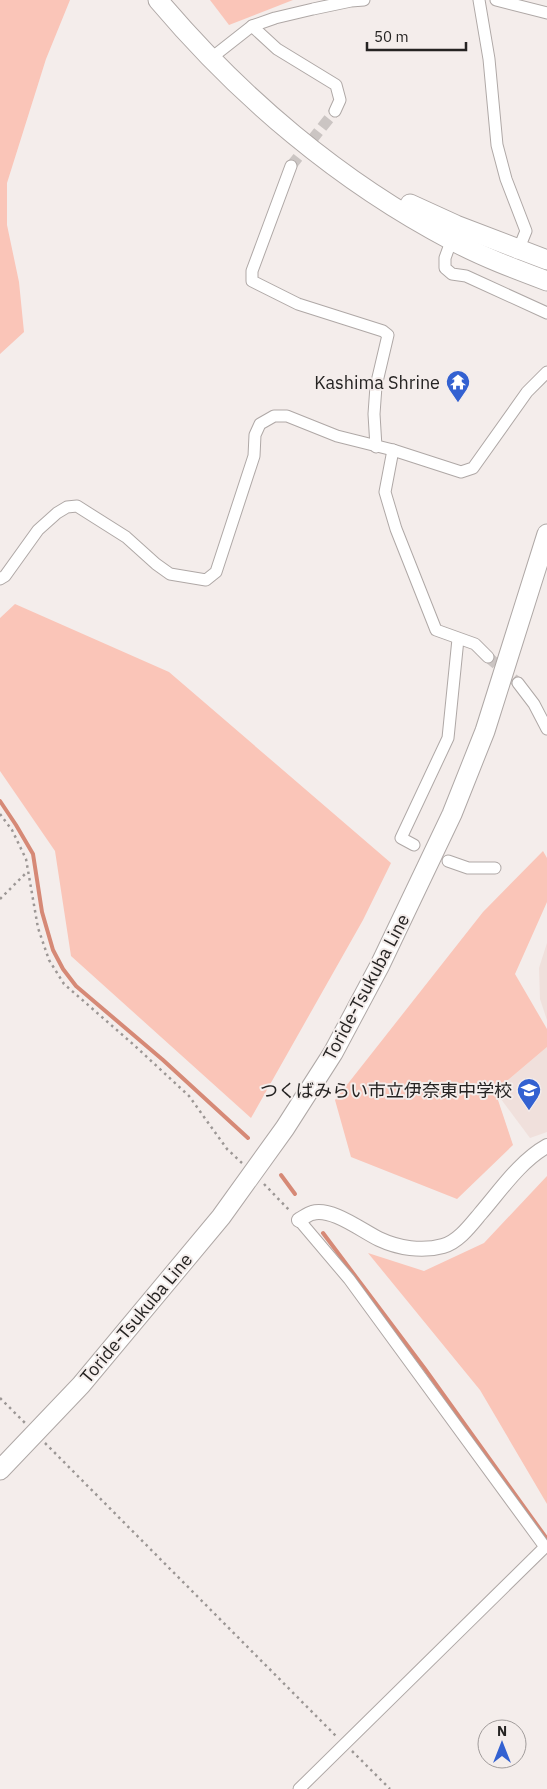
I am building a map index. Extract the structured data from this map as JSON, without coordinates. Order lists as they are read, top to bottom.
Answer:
{
  "streets": {
    "main road": ["Toride-Tsukuba Line"]
  },
  "places": {
    "temple": ["Kashima Shrine"],
    "school or university": ["つくばみらい市立伊奈東中学校"]
  },
  "scale_bar": "50 m",
  "north": "top"
}
